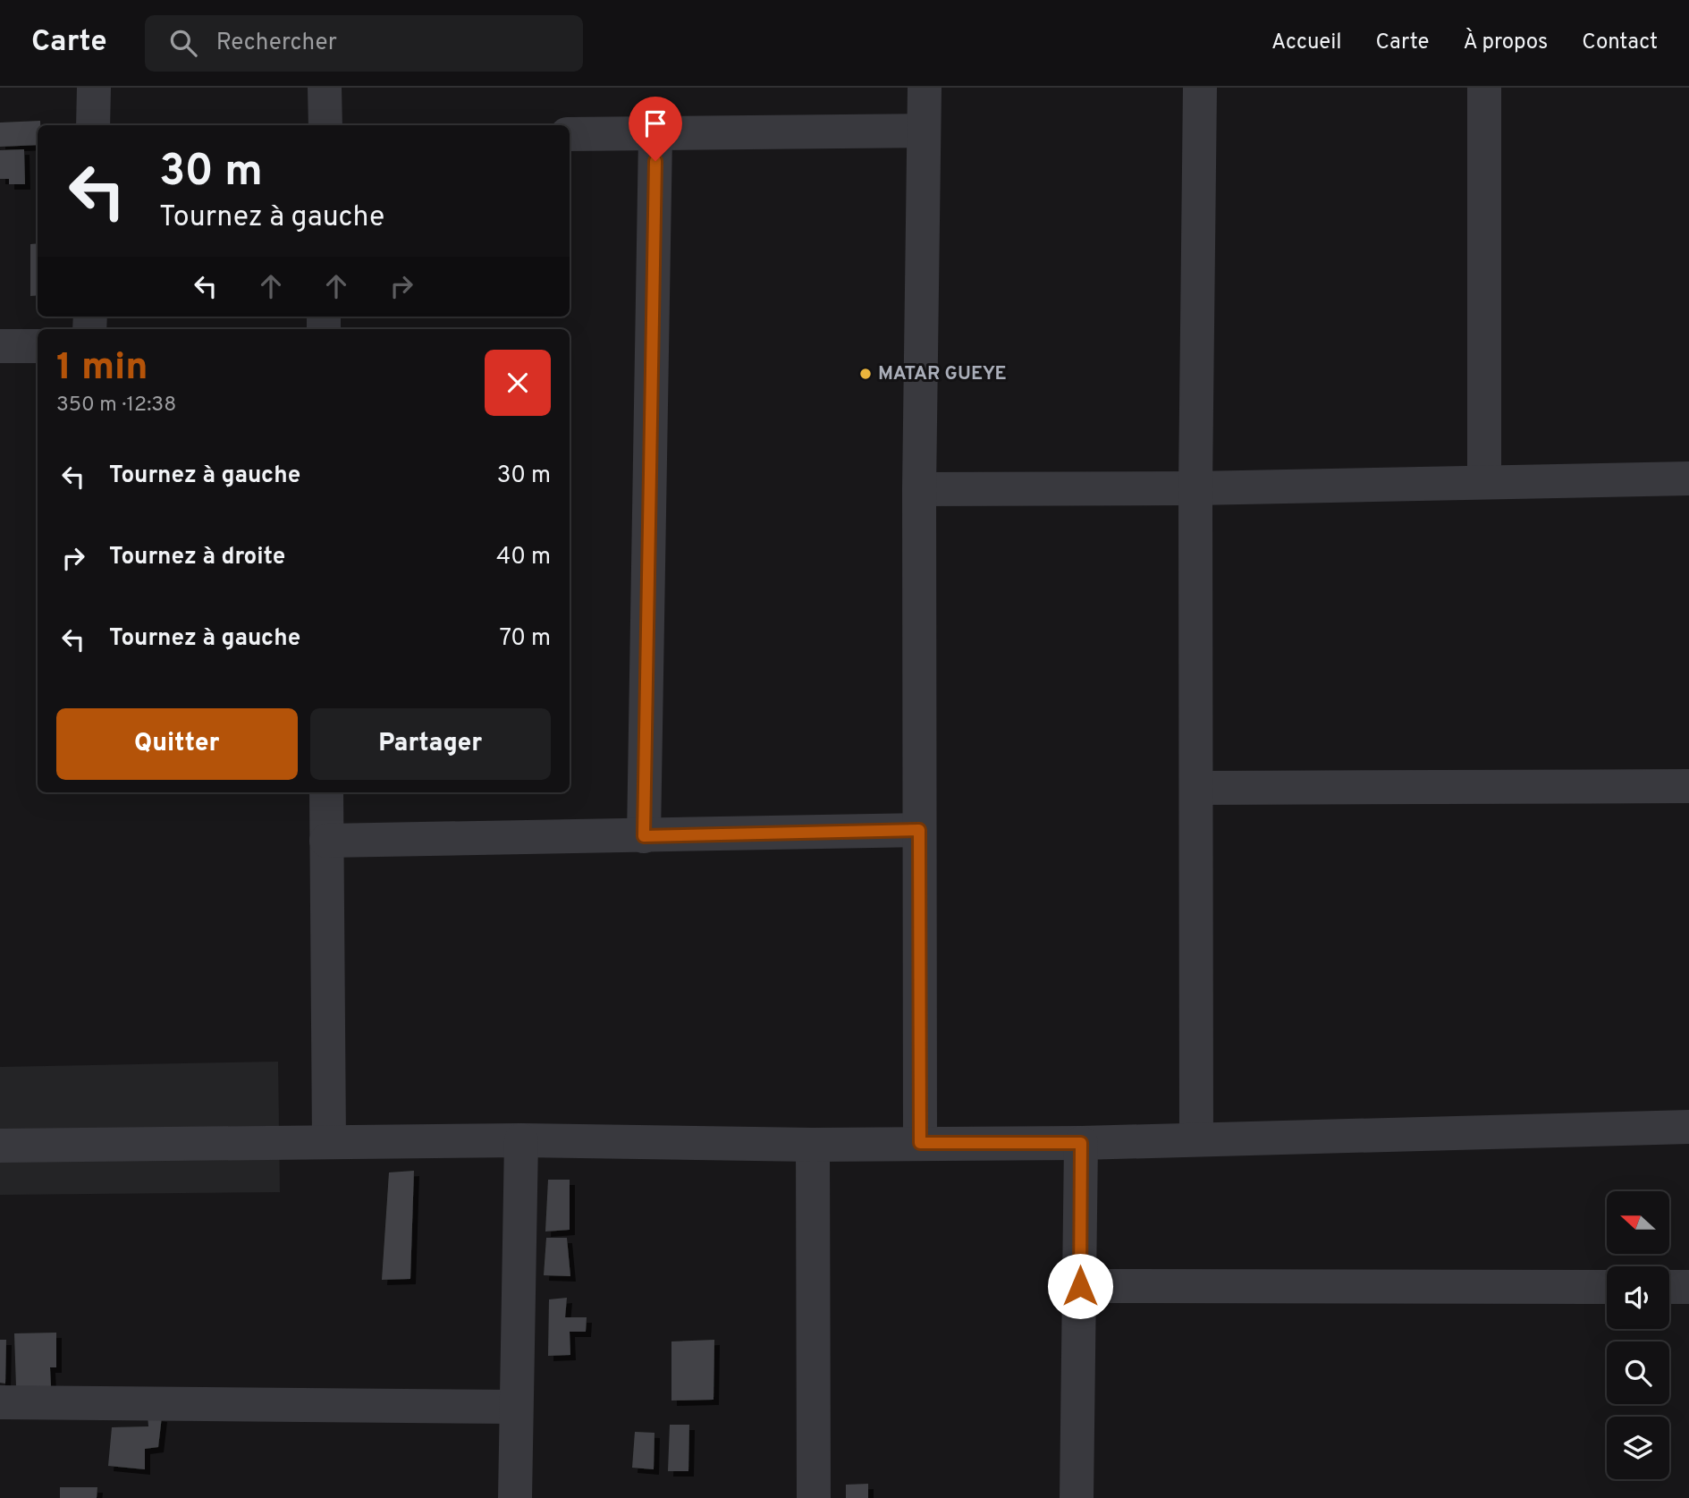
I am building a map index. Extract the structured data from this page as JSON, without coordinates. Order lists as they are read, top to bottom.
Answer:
{
  "places": ["MATAR GUEYE"],
  "north": "left",
  "page": {
    "header": "Carte",
    "search": "Rechercher",
    "nav": [
      "Accueil",
      "Carte",
      "À propos",
      "Contact"
    ],
    "turn": ["30 m", "Tournez à gauche"],
    "heading": ["1 min", "350 m · 12:38"],
    "list": [
      {
        "name": "Tournez à gauche",
        "value": "30 m"
      },
      {
        "name": "Tournez à droite",
        "value": "40 m"
      },
      {
        "name": "Tournez à gauche",
        "value": "70 m"
      }
    ],
    "buttons": ["Quitter", "Partager"]
  }
}
